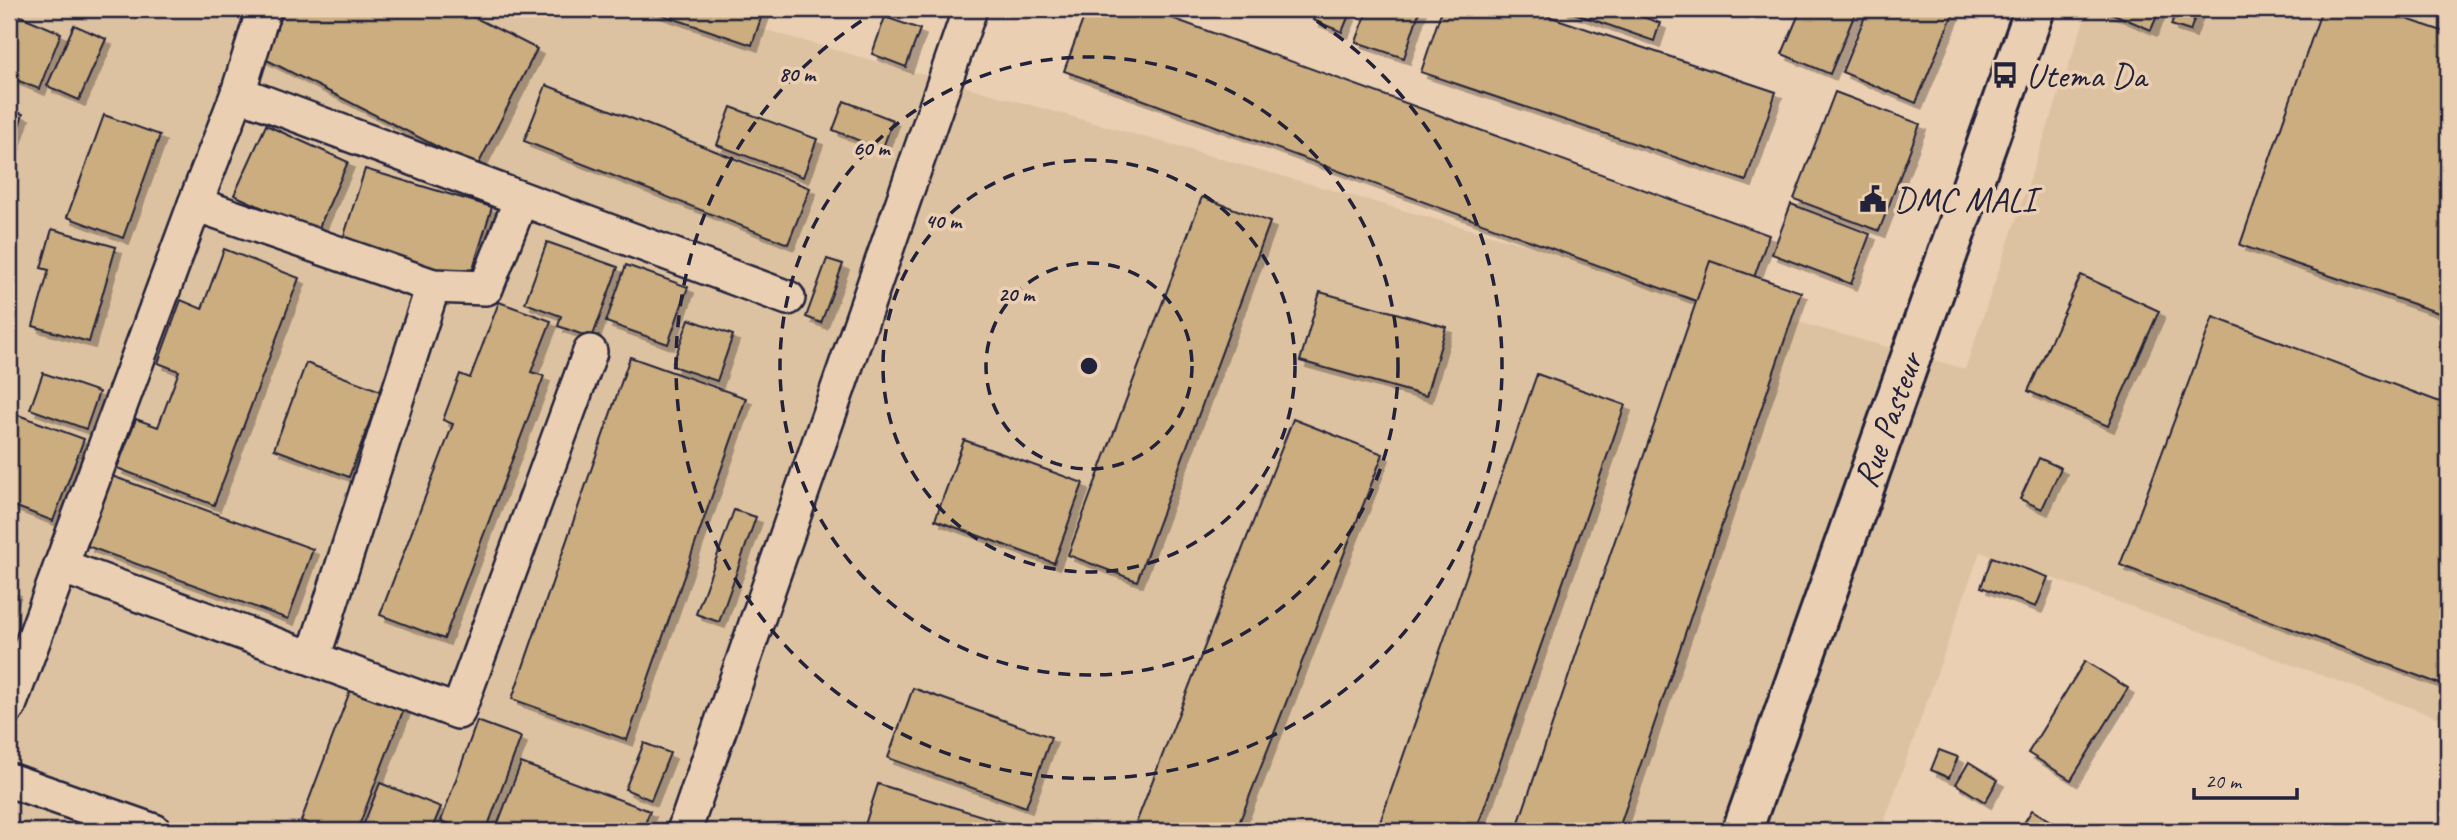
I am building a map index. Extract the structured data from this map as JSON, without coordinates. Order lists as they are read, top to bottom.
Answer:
{
  "streets": {
    "main road": ["Rue Pasteur"]
  },
  "places": {
    "bus stop": ["Utema Da"],
    "public building": ["DMC MALI"]
  },
  "scale_bar": "20 m",
  "rings": [
    "80 m",
    "60 m",
    "40 m",
    "20 m"
  ]
}
